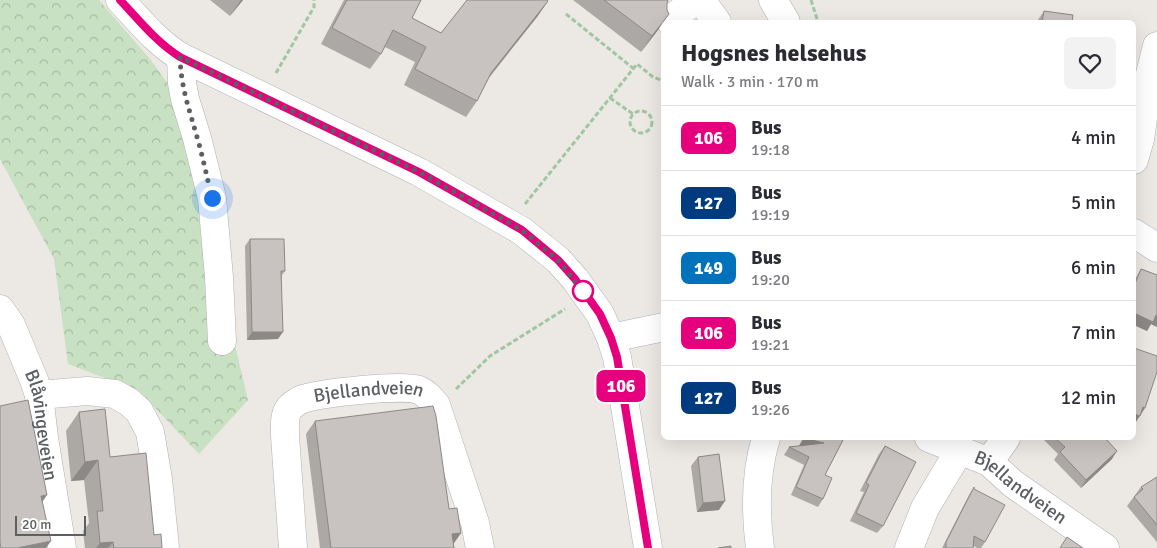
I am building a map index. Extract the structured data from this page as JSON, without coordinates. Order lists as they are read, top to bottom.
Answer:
{
  "streets": {
    "street": ["Bjellandveien", "Blåvingeveien"]
  },
  "lines": ["bus line 106"],
  "scale_bar": "20 m",
  "page": {
    "on_map": "106",
    "heading": ["Hogsnes helsehus", "Walk · 3 min · 170 m"],
    "list": [
      {
        "mark": "106",
        "name": "Bus",
        "note": "19:18",
        "value": "4 min"
      },
      {
        "mark": "127",
        "name": "Bus",
        "note": "19:19",
        "value": "5 min"
      },
      {
        "mark": "149",
        "name": "Bus",
        "note": "19:20",
        "value": "6 min"
      },
      {
        "mark": "106",
        "name": "Bus",
        "note": "19:21",
        "value": "7 min"
      },
      {
        "mark": "127",
        "name": "Bus",
        "note": "19:26",
        "value": "12 min"
      }
    ],
    "scale": "20 m"
  }
}
